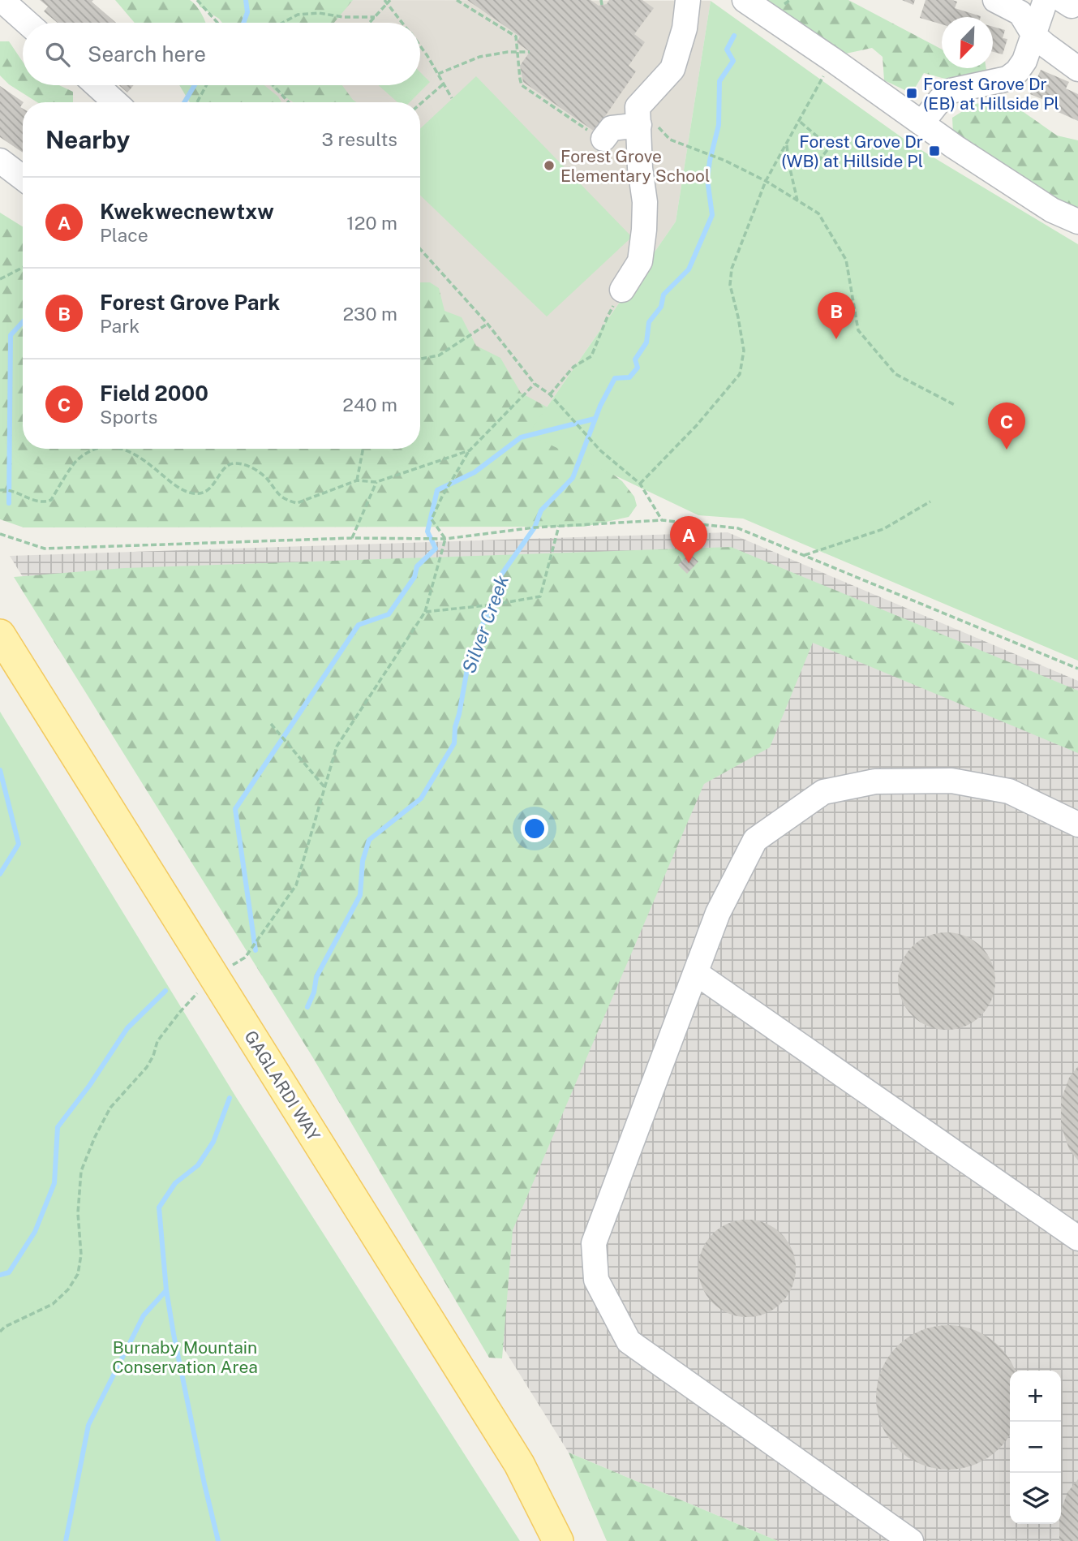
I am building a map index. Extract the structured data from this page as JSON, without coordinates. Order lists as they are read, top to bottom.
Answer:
{
  "streets": {
    "main road": ["GAGLARDI WAY"]
  },
  "water": ["Silver Creek"],
  "parks": ["Burnaby Mountain Conservation Area"],
  "places": {
    "transit": ["Forest Grove Dr (EB) at Hillside Pl", "Forest Grove Dr (WB) at Hillside Pl"],
    "other": ["Forest Grove Elementary School"]
  },
  "north": "bottom left",
  "page": {
    "search": "Search here",
    "heading": ["Nearby", "3 results"],
    "list": [
      {
        "mark": "A",
        "name": "Kwekwecnewtxw",
        "note": "Place",
        "value": "120 m"
      },
      {
        "mark": "B",
        "name": "Forest Grove Park",
        "note": "Park",
        "value": "230 m"
      },
      {
        "mark": "C",
        "name": "Field 2000",
        "note": "Sports",
        "value": "240 m"
      }
    ],
    "pins": ["B", "C", "A"],
    "map_buttons": ["+", "−"]
  }
}
